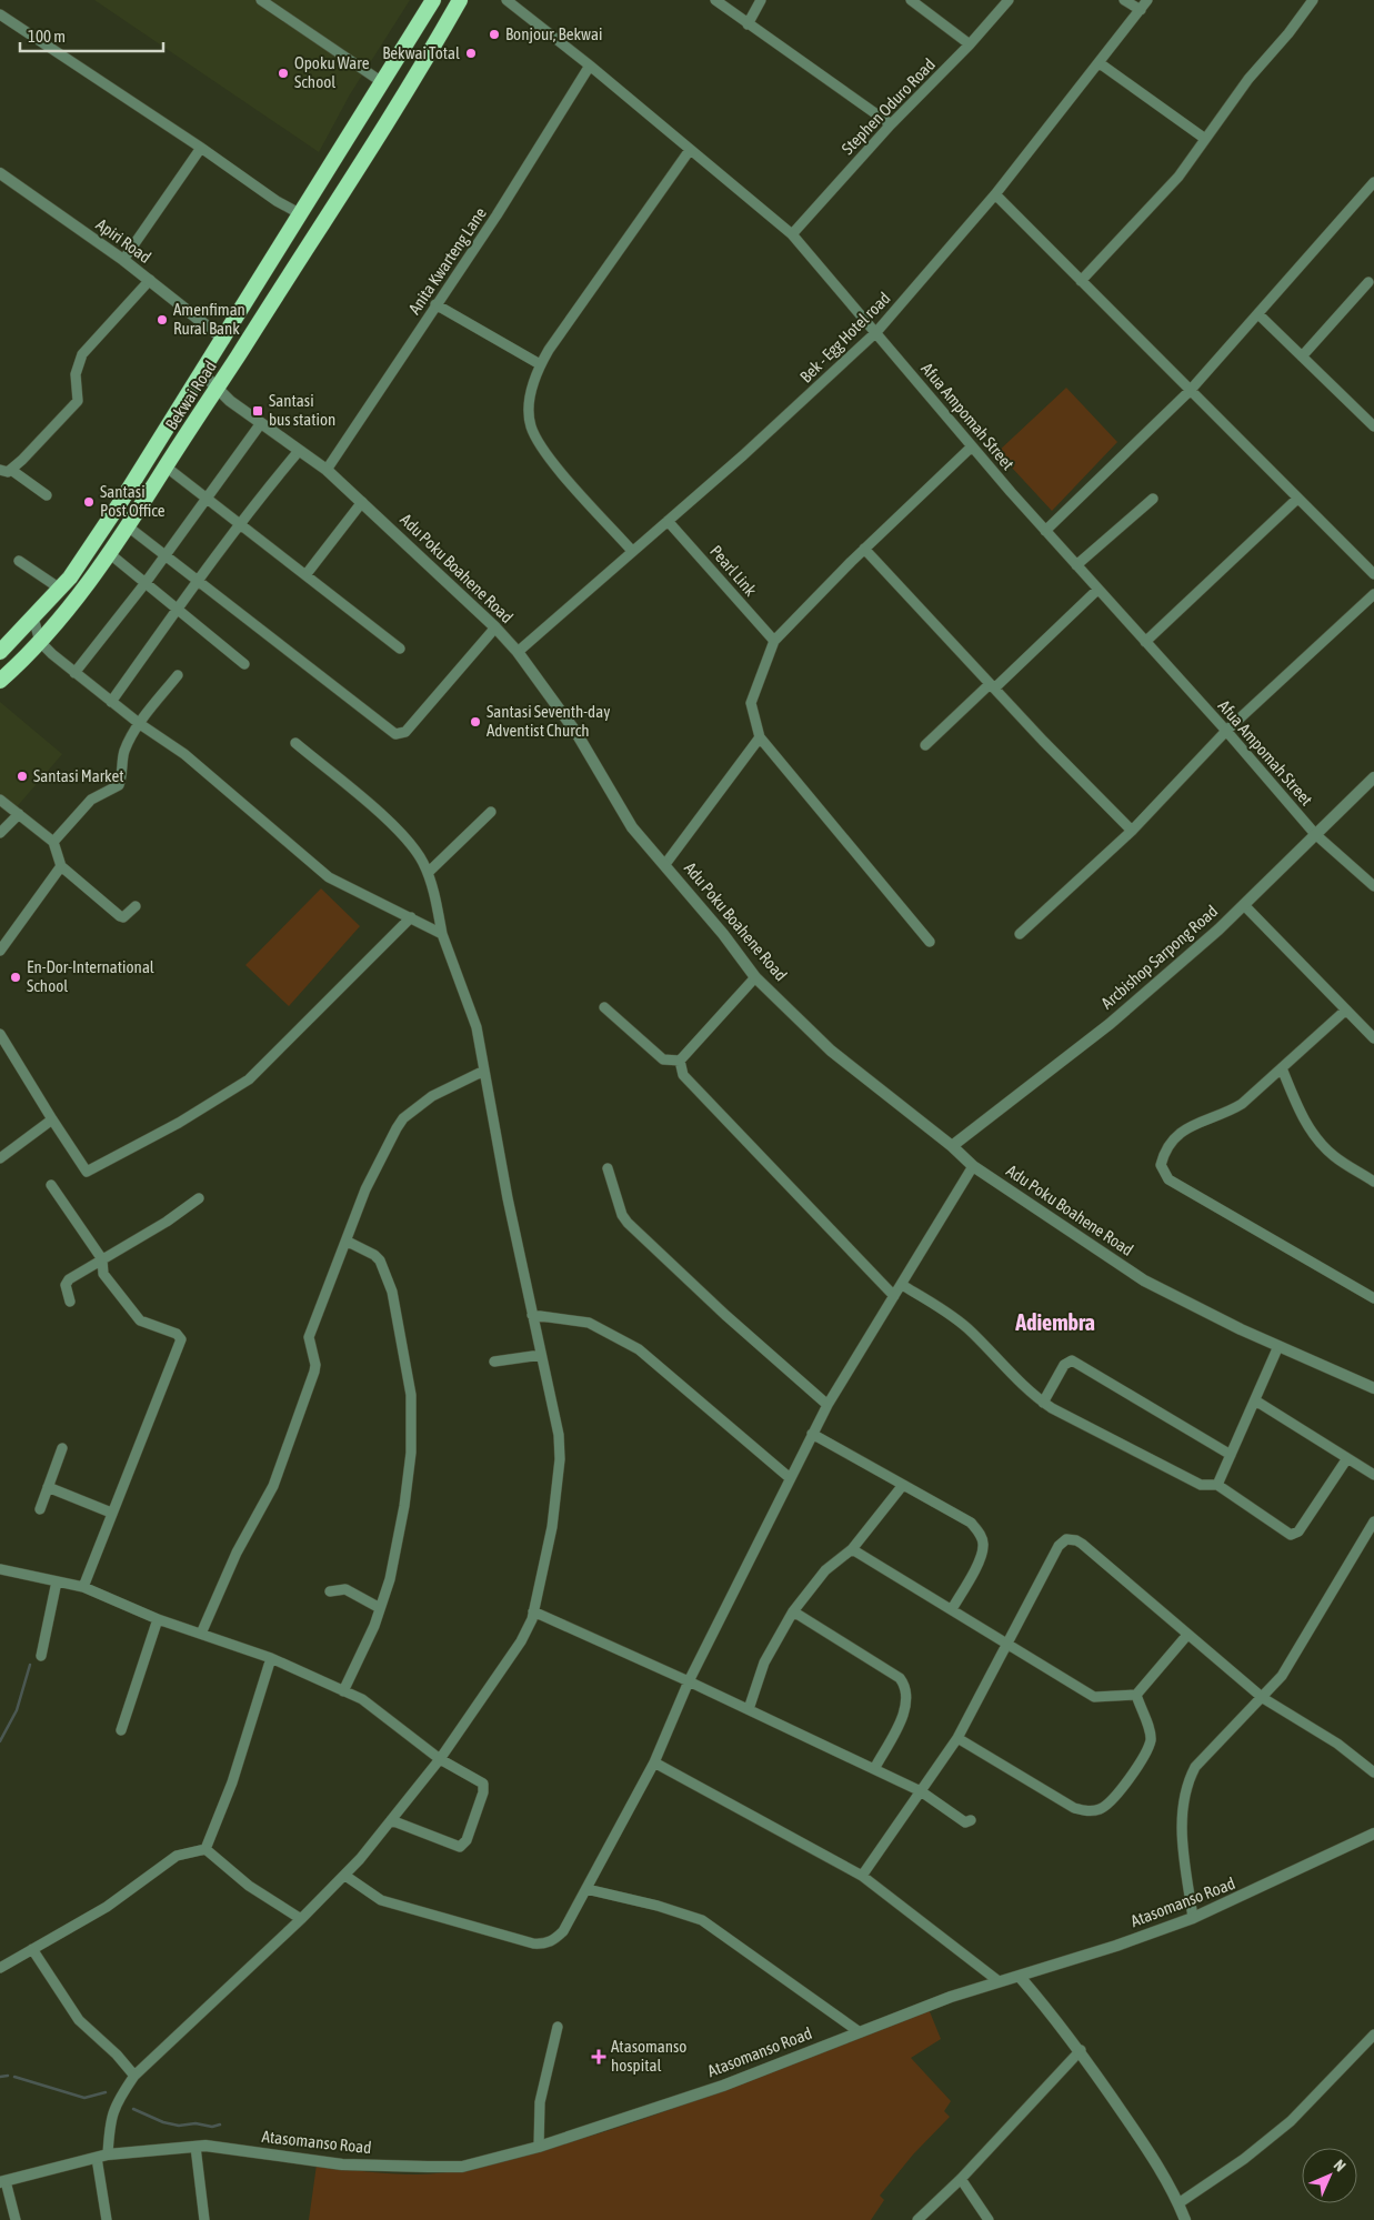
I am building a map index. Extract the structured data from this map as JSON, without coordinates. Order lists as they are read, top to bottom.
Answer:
{
  "streets": {
    "highway": ["Bekwai Road"],
    "street": [
      "Stephen Oduro Road",
      "Apiri Road",
      "Anita Kwarteng Lane",
      "Bek - Egg Hotel road",
      "Afua Ampomah Street",
      "Adu Poku Boahene Road",
      "Pearl Link",
      "Arcbishop Sarpong Road",
      "Atasomanso Road"
    ]
  },
  "crossings": [
    ["Stephen Oduro Road", "Afua Ampomah Street"],
    ["Apiri Road", "Bekwai Road"],
    ["Anita Kwarteng Lane", "Afua Ampomah Street"],
    ["Anita Kwarteng Lane", "Adu Poku Boahene Road"],
    ["Bek - Egg Hotel road", "Afua Ampomah Street"],
    ["Bek - Egg Hotel road", "Adu Poku Boahene Road"],
    ["Bek - Egg Hotel road", "Pearl Link"],
    ["Bekwai Road", "Adu Poku Boahene Road"],
    ["Afua Ampomah Street", "Arcbishop Sarpong Road"],
    ["Adu Poku Boahene Road", "Arcbishop Sarpong Road"]
  ],
  "districts": ["Adiembra"],
  "places": {
    "other": [
      "Bonjour, Bekwai",
      "Bekwai Total",
      "Opoku Ware School",
      "Amenfiman Rural Bank",
      "Santasi Post Office",
      "Santasi Seventh-day Adventist Church",
      "Santasi Market",
      "En-Dor-International School"
    ],
    "transit": ["Santasi bus station"],
    "health": ["Atasomanso hospital"]
  },
  "scale_bar": "100 m",
  "north": "top right"
}
